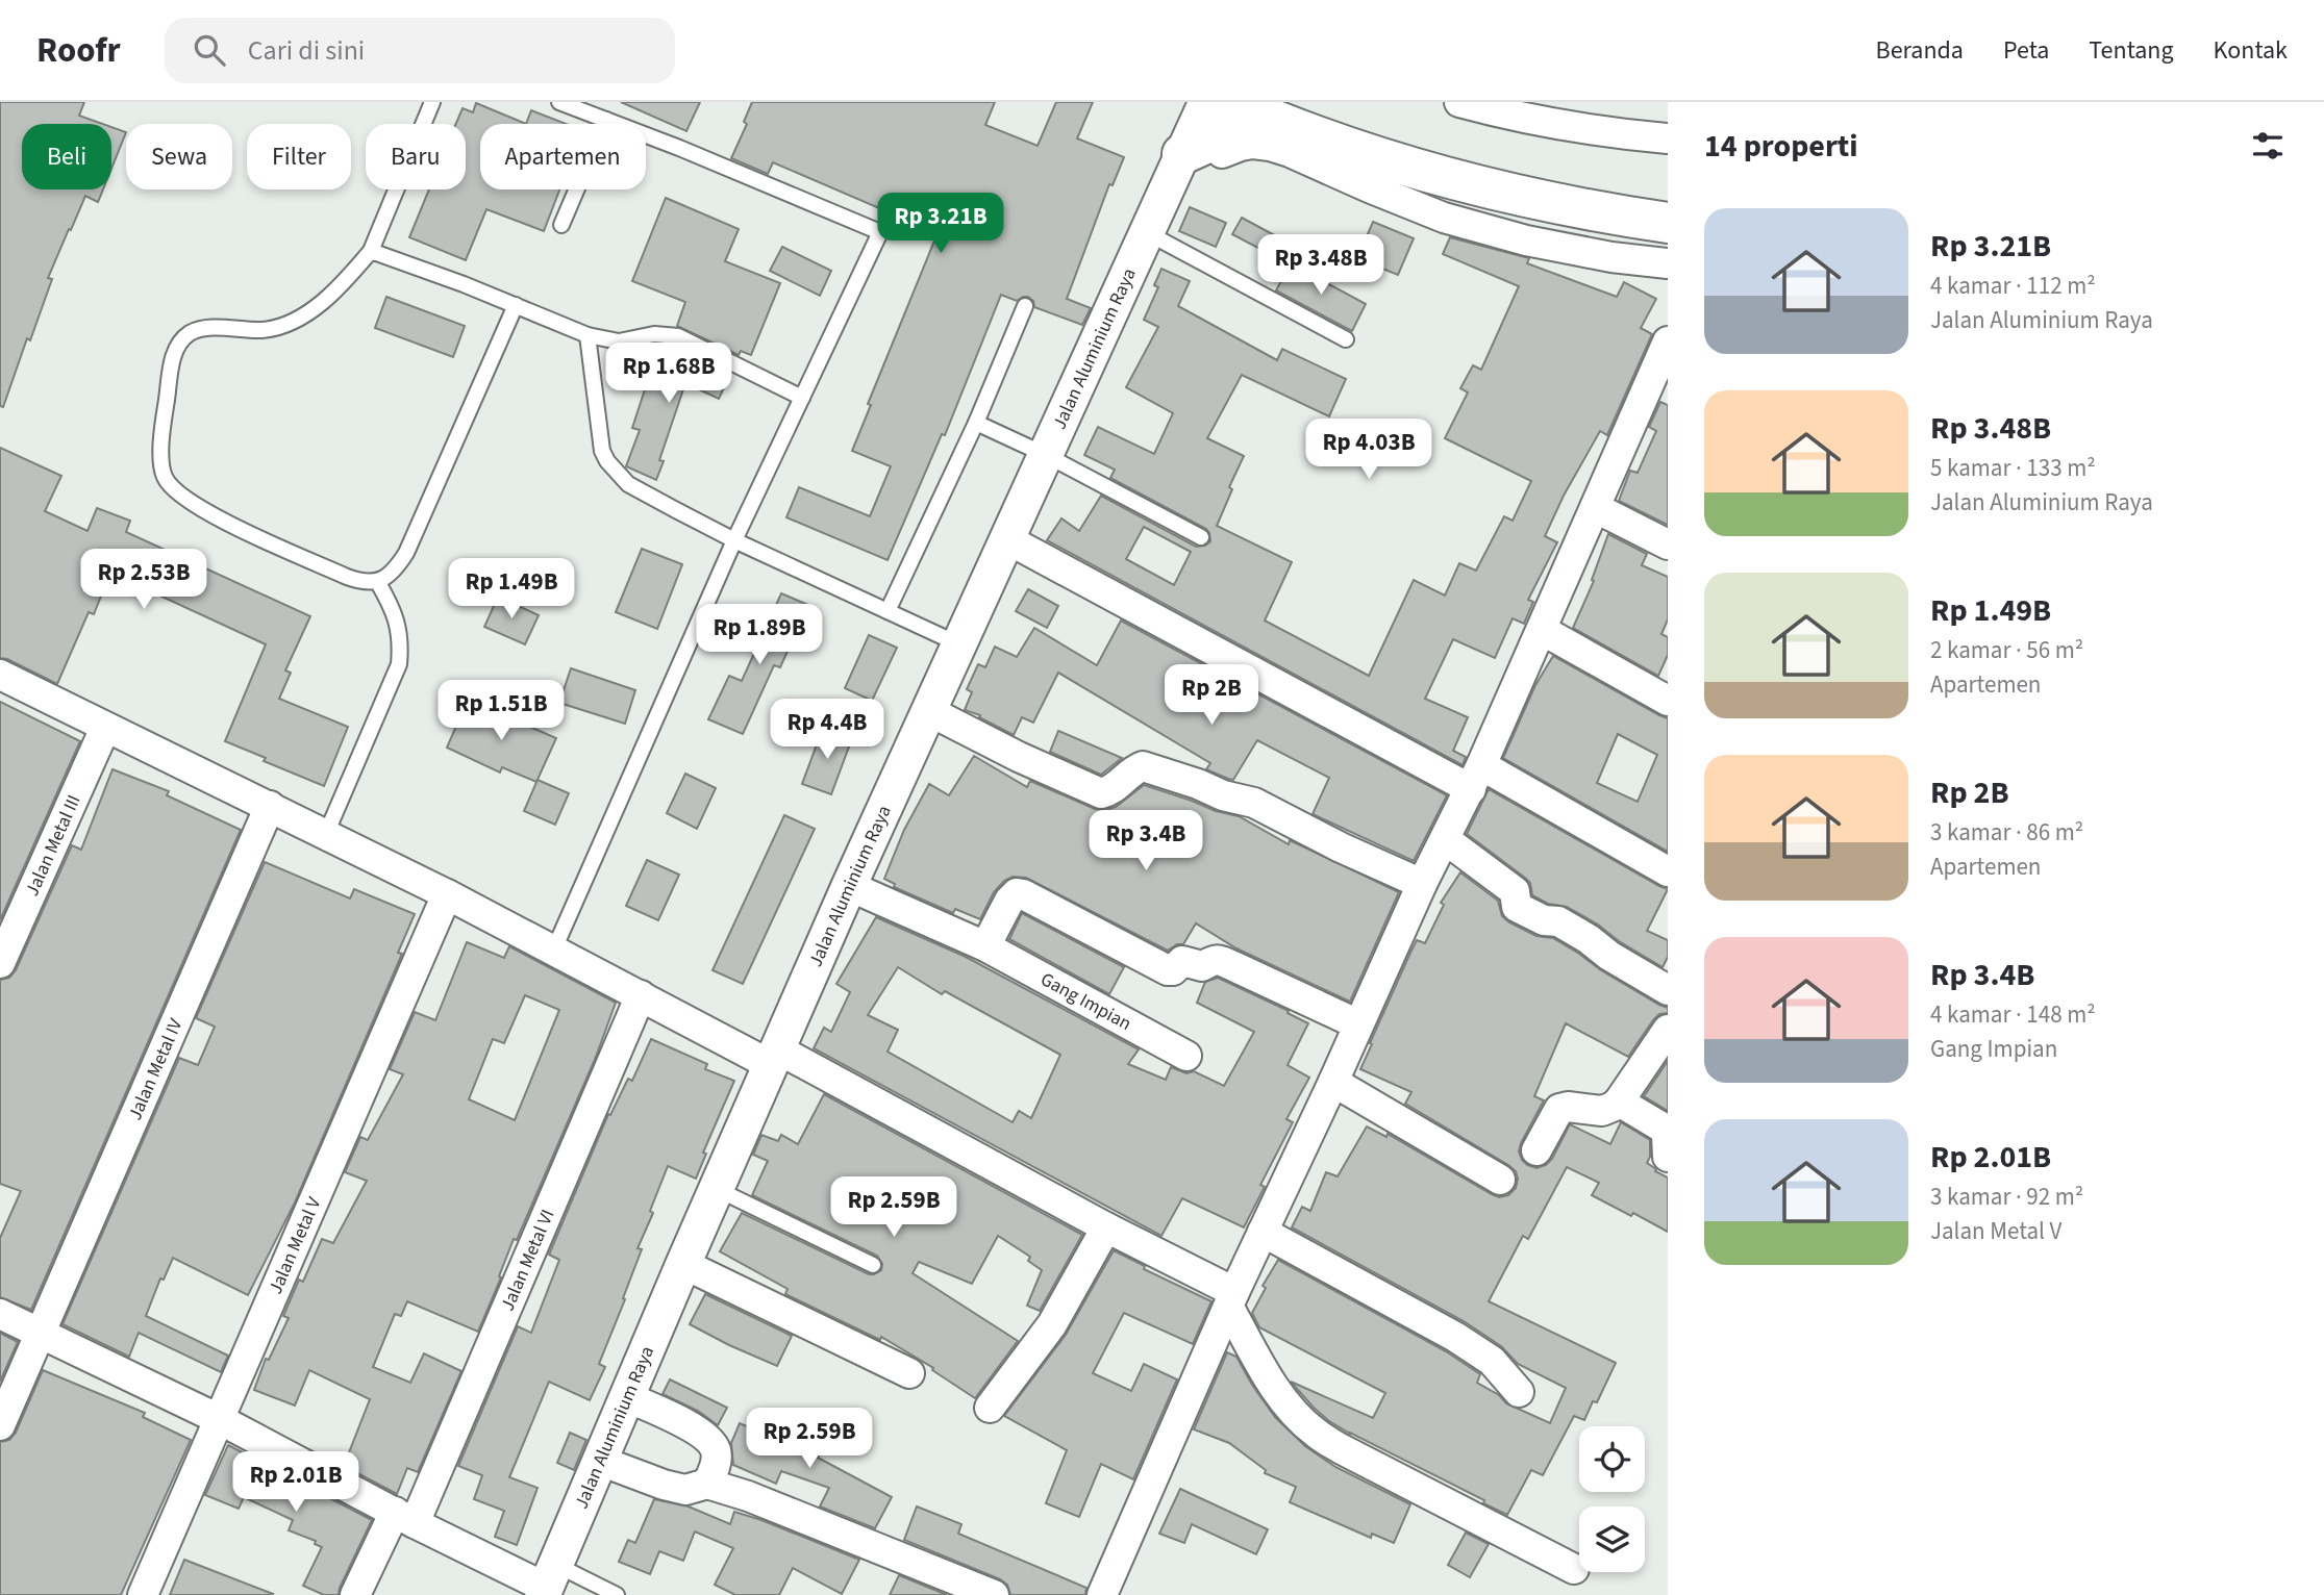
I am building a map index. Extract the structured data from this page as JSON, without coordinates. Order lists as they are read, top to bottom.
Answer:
{
  "streets": {
    "street": [
      "Jalan Aluminium Raya",
      "Jalan Metal III",
      "Gang Impian",
      "Jalan Metal IV",
      "Jalan Metal V",
      "Jalan Metal VI"
    ]
  },
  "crossings": [
    ["Jalan Aluminium Raya", "Gang Impian"]
  ],
  "page": {
    "header": "Roofr",
    "search": "Cari di sini",
    "nav": [
      "Beranda",
      "Peta",
      "Tentang",
      "Kontak"
    ],
    "heading": "14 properti",
    "chip": [
      "Beli",
      "Sewa",
      "Filter",
      "Baru",
      "Apartemen"
    ],
    "list": [
      {
        "name": "Rp 3.21B",
        "note": "4 kamar · 112 m² · Jalan Aluminium Raya"
      },
      {
        "name": "Rp 3.48B",
        "note": "5 kamar · 133 m² · Jalan Aluminium Raya"
      },
      {
        "name": "Rp 1.49B",
        "note": "2 kamar · 56 m² · Apartemen"
      },
      {
        "name": "Rp 2B",
        "note": "3 kamar · 86 m² · Apartemen"
      },
      {
        "name": "Rp 3.4B",
        "note": "4 kamar · 148 m² · Gang Impian"
      },
      {
        "name": "Rp 2.01B",
        "note": "3 kamar · 92 m² · Jalan Metal V"
      }
    ],
    "price": [
      "Rp 3.21B",
      "Rp 3.48B",
      "Rp 1.68B",
      "Rp 4.03B",
      "Rp 2.53B",
      "Rp 1.49B",
      "Rp 1.89B",
      "Rp 2B",
      "Rp 1.51B",
      "Rp 4.4B",
      "Rp 3.4B",
      "Rp 2.59B",
      "Rp 2.59B",
      "Rp 2.01B"
    ]
  }
}
